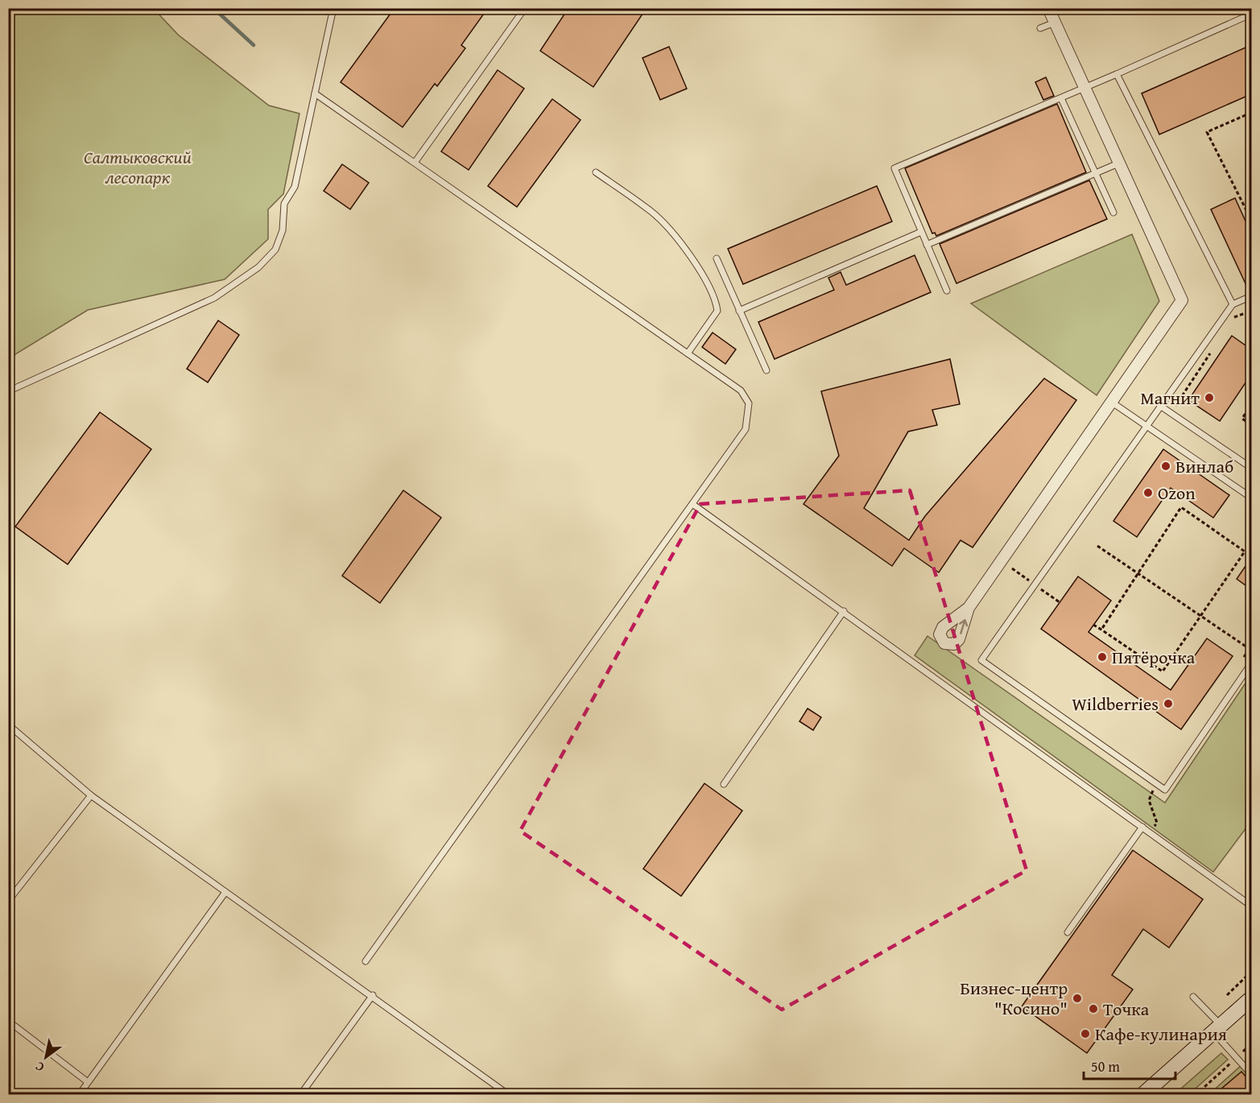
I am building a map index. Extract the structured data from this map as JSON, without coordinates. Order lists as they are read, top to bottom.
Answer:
{
  "parks": ["Салтыковский лесопарк"],
  "places": [
    "Магнит",
    "Винлаб",
    "Ozon",
    "Пятёрочка",
    "Wildberries",
    "Бизнес-центр \"Косино\"",
    "Точка",
    "Кафе-кулинария"
  ],
  "scale_bar": "50 m",
  "north": "bottom left"
}
